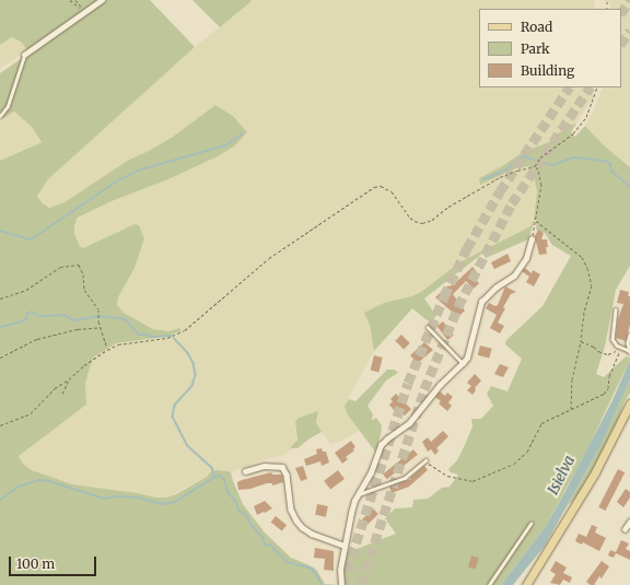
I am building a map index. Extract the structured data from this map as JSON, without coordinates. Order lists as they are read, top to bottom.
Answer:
{
  "water": ["Isielva"],
  "legend": ["Road", "Park", "Building"],
  "scale_bar": "100 m"
}
